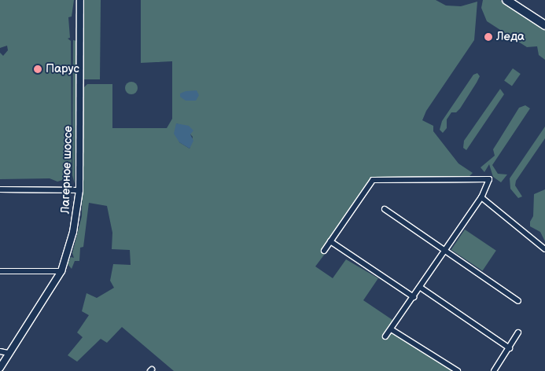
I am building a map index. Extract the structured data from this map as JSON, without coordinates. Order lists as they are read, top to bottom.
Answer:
{
  "streets": {
    "street": ["Лагерное шоссе"]
  },
  "places": ["Леда", "Парус"]
}
